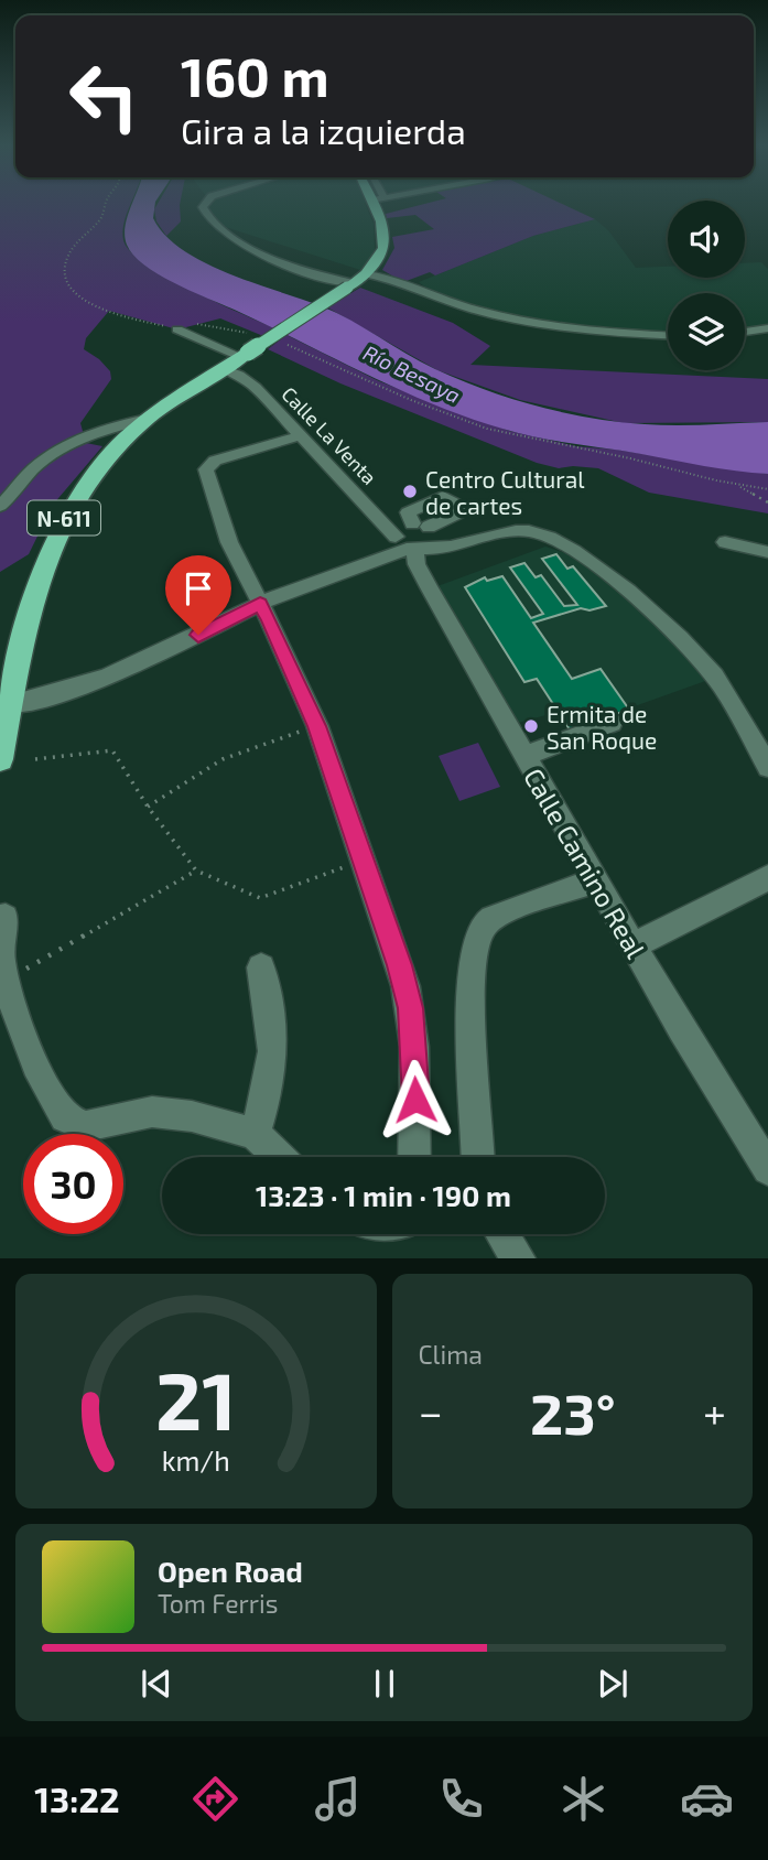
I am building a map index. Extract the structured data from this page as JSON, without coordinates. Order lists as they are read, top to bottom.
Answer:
{
  "streets": {
    "highway": ["N-611"],
    "street": ["Calle La Venta", "Calle Camino Real"]
  },
  "crossings": [
    ["Calle La Venta", "N-611"],
    ["Calle La Venta", "Calle Camino Real"]
  ],
  "water": ["Río Besaya"],
  "places": ["Centro Cultural de cartes", "Ermita de San Roque"],
  "page": {
    "turn": ["160 m", "Gira a la izquierda"],
    "limit": "30",
    "trip": "13:23 · 1 min · 190 m",
    "tile": "Clima",
    "heat": ["−", "23°", "+"],
    "song": ["Open Road", "Tom Ferris"],
    "tabs": "13:22",
    "gauge": ["21", "km/h"]
  }
}
